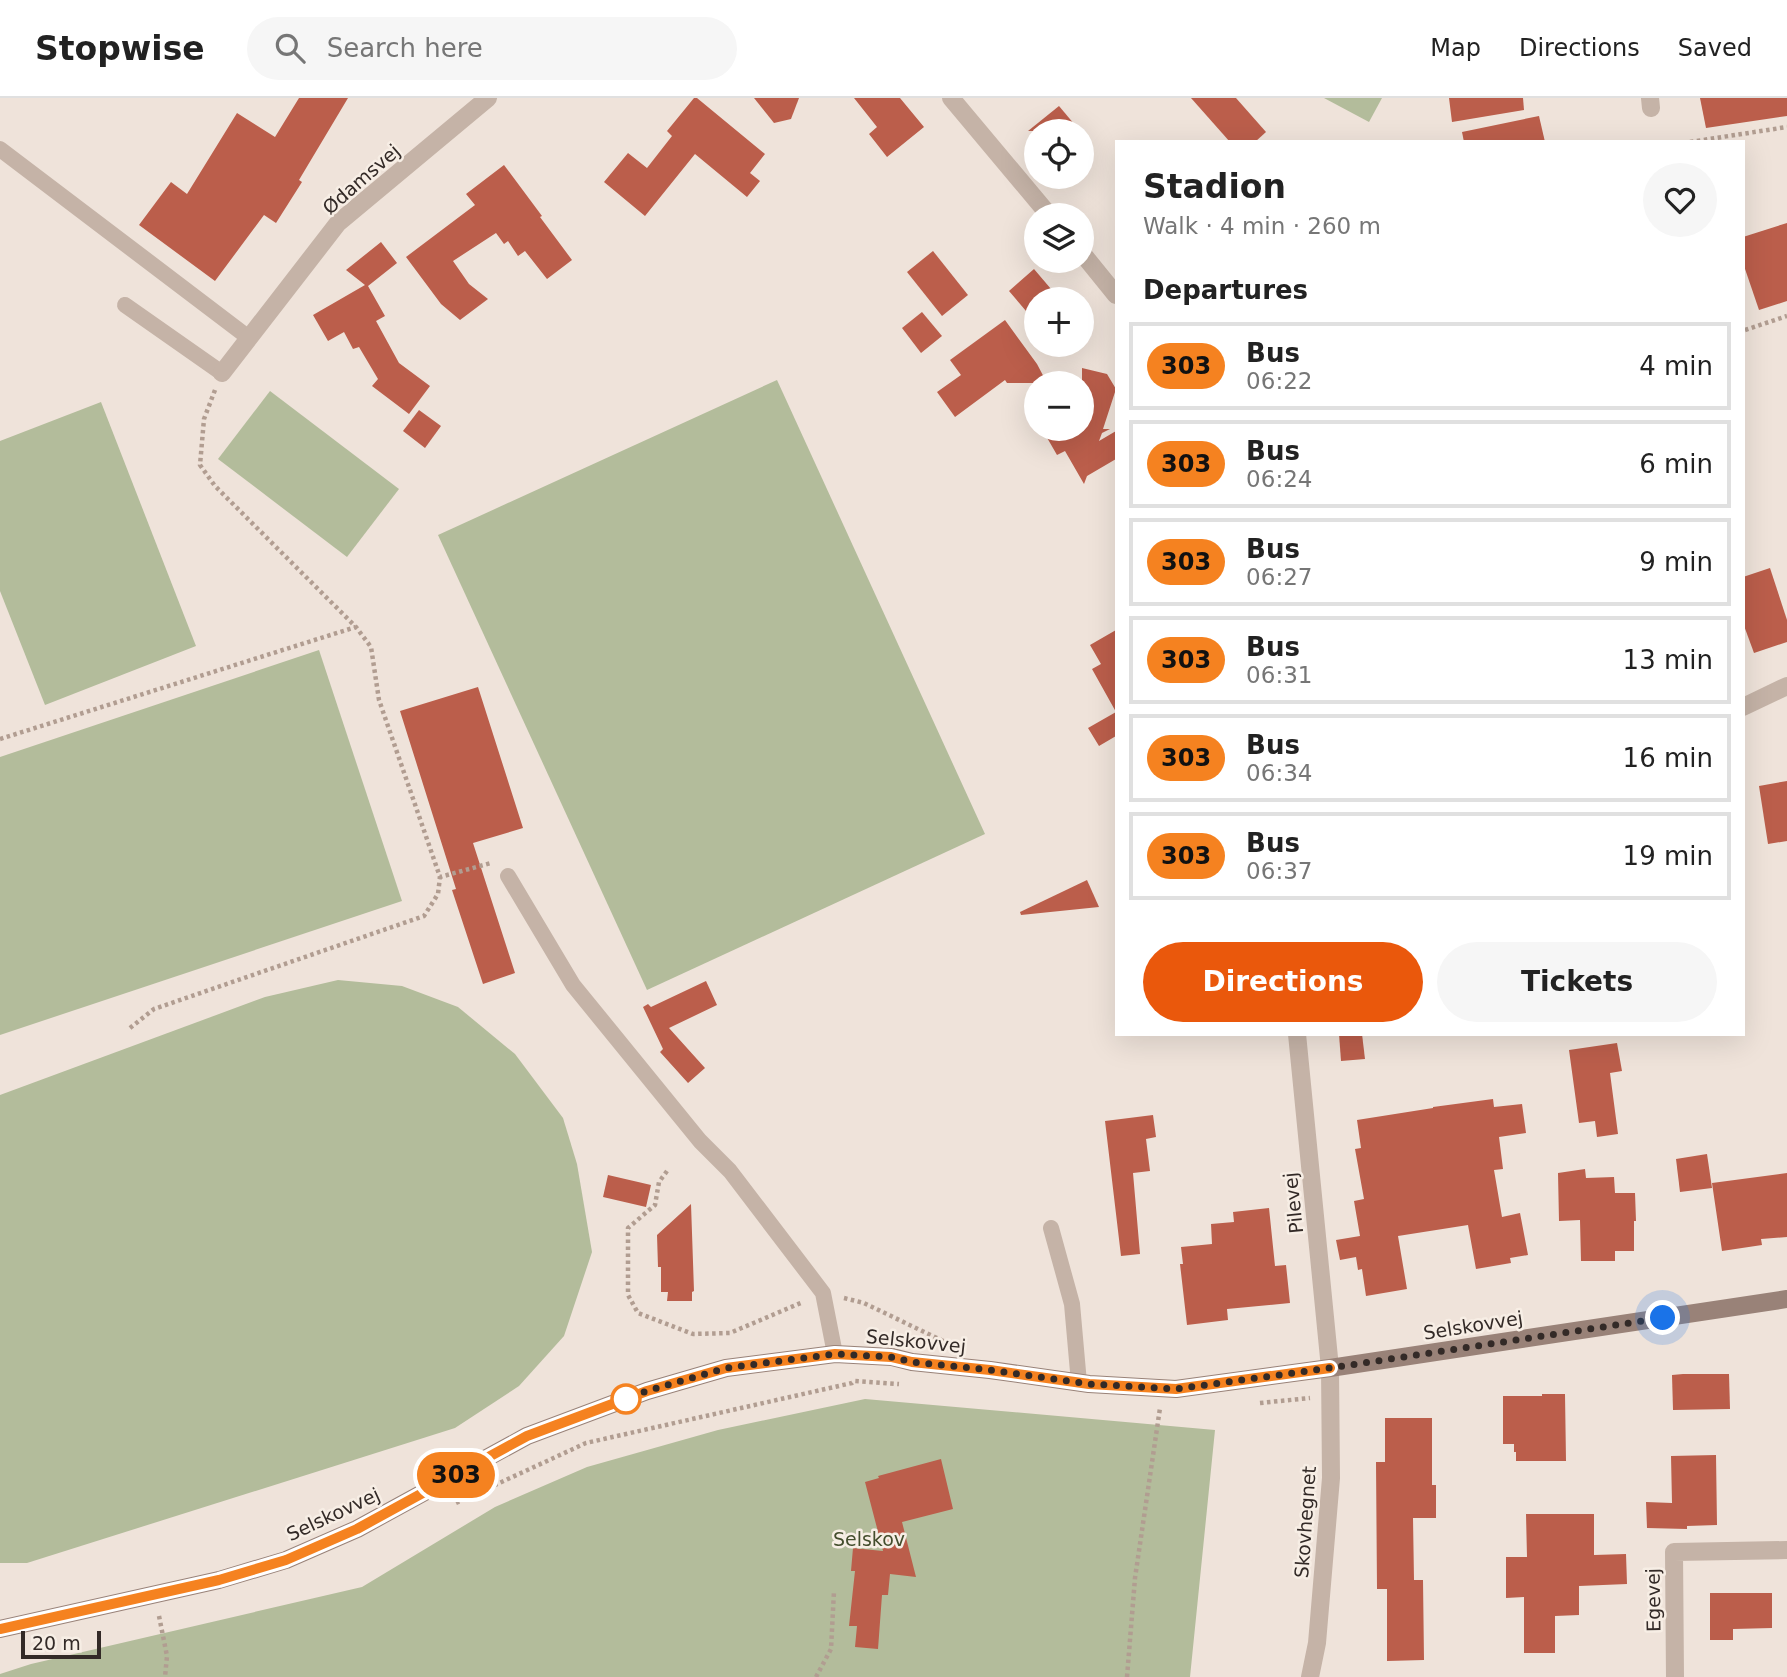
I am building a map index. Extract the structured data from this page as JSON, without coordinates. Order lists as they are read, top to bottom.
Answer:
{
  "streets": {
    "street": [
      "Ødamsvej",
      "Pilevej",
      "Selskovvej",
      "Skovhegnet",
      "Egevej"
    ]
  },
  "crossings": [
    ["Pilevej", "Selskovvej"],
    ["Pilevej", "Skovhegnet"],
    ["Selskovvej", "Skovhegnet"]
  ],
  "parks": ["Selskov"],
  "lines": ["bus line 303"],
  "scale_bar": "20 m",
  "page": {
    "header": "Stopwise",
    "search": "Search here",
    "nav": ["Map", "Directions", "Saved"],
    "on_map": "303",
    "map_buttons": ["+", "−"],
    "heading": [
      ["Stadion", "Walk · 4 min · 260 m"],
      "Departures"
    ],
    "list": [
      {
        "mark": "303",
        "name": "Bus",
        "note": "06:22",
        "value": "4 min"
      },
      {
        "mark": "303",
        "name": "Bus",
        "note": "06:24",
        "value": "6 min"
      },
      {
        "mark": "303",
        "name": "Bus",
        "note": "06:27",
        "value": "9 min"
      },
      {
        "mark": "303",
        "name": "Bus",
        "note": "06:31",
        "value": "13 min"
      },
      {
        "mark": "303",
        "name": "Bus",
        "note": "06:34",
        "value": "16 min"
      },
      {
        "mark": "303",
        "name": "Bus",
        "note": "06:37",
        "value": "19 min"
      }
    ],
    "buttons": ["Directions", "Tickets"],
    "scale": "20 m"
  }
}
